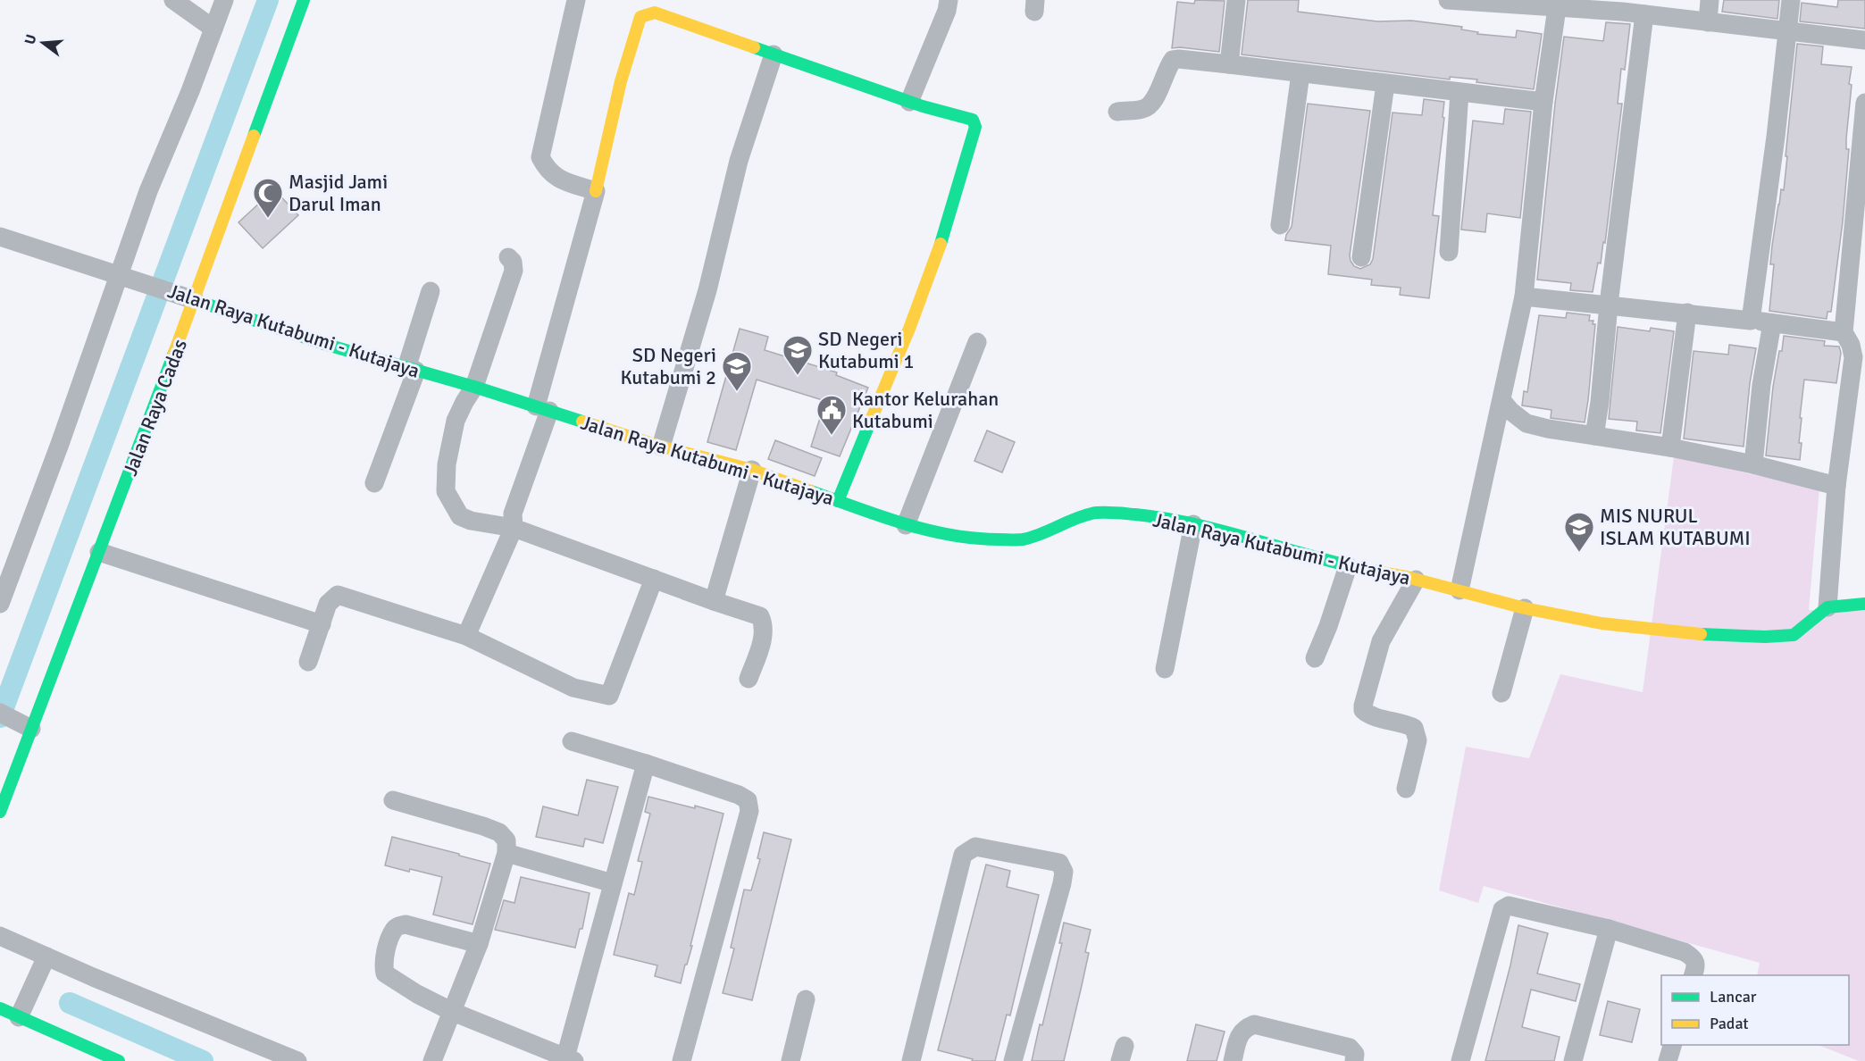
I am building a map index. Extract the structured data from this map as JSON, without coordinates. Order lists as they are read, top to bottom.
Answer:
{
  "streets": {
    "street": ["Jalan Raya Kutabumi - Kutajaya", "Jalan Raya Cadas"]
  },
  "crossings": [
    ["Jalan Raya Kutabumi - Kutajaya", "Jalan Raya Cadas"]
  ],
  "places": {
    "mosque": ["Masjid Jami Darul Iman"],
    "school or university": ["SD Negeri Kutabumi 1", "SD Negeri Kutabumi 2", "MIS NURUL ISLAM KUTABUMI"],
    "public building": ["Kantor Kelurahan Kutabumi"]
  },
  "legend": ["Lancar", "Padat"],
  "north": "left"
}
